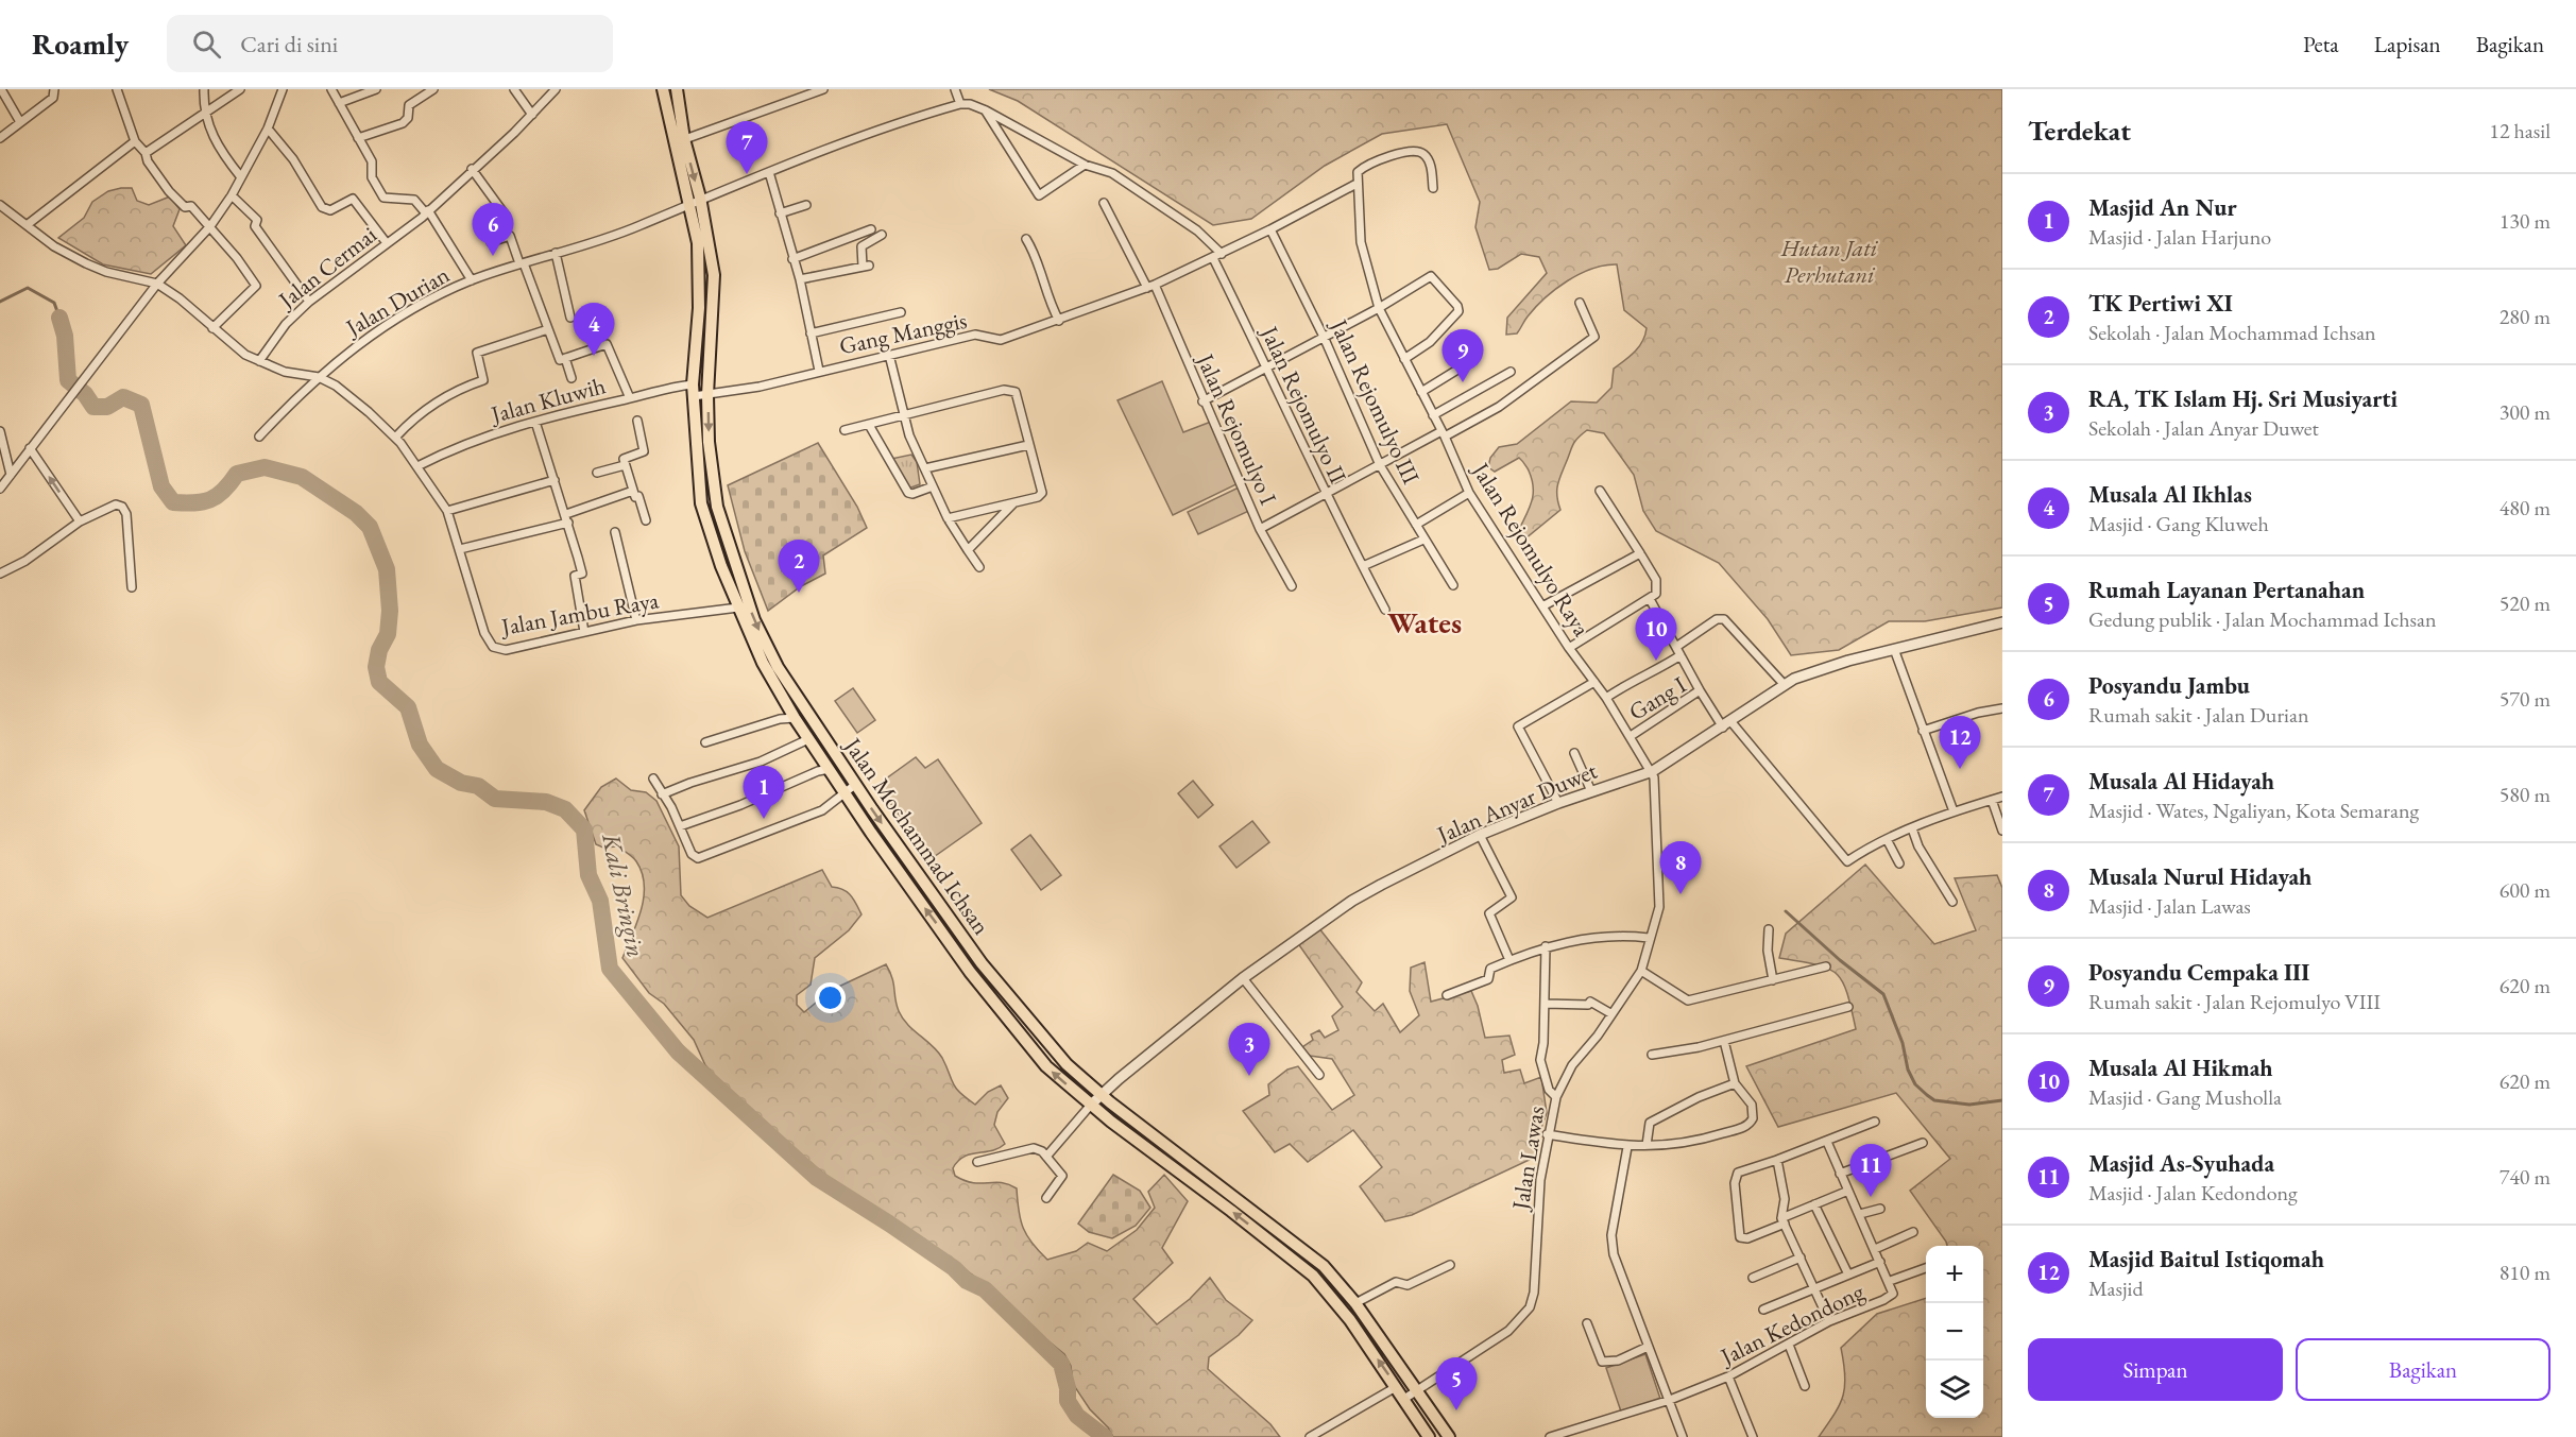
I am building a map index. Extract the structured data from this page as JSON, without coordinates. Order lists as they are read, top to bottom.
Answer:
{
  "streets": {
    "main road": ["Jalan Mochammad Ichsan"],
    "street": [
      "Jalan Cermai",
      "Jalan Durian",
      "Gang Manggis",
      "Jalan Kluwih",
      "Jalan Rejomulyo III",
      "Jalan Rejomulyo II",
      "Jalan Rejomulyo I",
      "Jalan Rejomulyo Raya",
      "Jalan Jambu Raya",
      "Gang I",
      "Jalan Anyar Duwet",
      "Jalan Lawas",
      "Jalan Kedondong"
    ]
  },
  "crossings": [
    ["Jalan Cermai", "Jalan Jambu Raya"],
    ["Jalan Durian", "Jalan Jambu Raya"],
    ["Jalan Durian", "Jalan Mochammad Ichsan"],
    ["Gang Manggis", "Jalan Rejomulyo III"],
    ["Gang Manggis", "Jalan Rejomulyo II"],
    ["Gang Manggis", "Jalan Rejomulyo I"],
    ["Gang Manggis", "Jalan Rejomulyo Raya"],
    ["Gang Manggis", "Jalan Mochammad Ichsan"],
    ["Jalan Kluwih", "Jalan Jambu Raya"],
    ["Jalan Kluwih", "Jalan Mochammad Ichsan"],
    ["Jalan Rejomulyo Raya", "Gang I"],
    ["Jalan Rejomulyo Raya", "Jalan Anyar Duwet"],
    ["Jalan Rejomulyo Raya", "Jalan Lawas"],
    ["Jalan Jambu Raya", "Jalan Mochammad Ichsan"],
    ["Gang I", "Jalan Anyar Duwet"],
    ["Jalan Anyar Duwet", "Jalan Mochammad Ichsan"],
    ["Jalan Anyar Duwet", "Jalan Lawas"],
    ["Jalan Mochammad Ichsan", "Jalan Lawas"]
  ],
  "districts": ["Wates"],
  "water": ["Kali Bringin"],
  "parks": ["Hutan Jati Perhutani"],
  "page": {
    "header": "Roamly",
    "search": "Cari di sini",
    "nav": ["Peta", "Lapisan", "Bagikan"],
    "heading": ["Terdekat", "12 hasil"],
    "pins": [
      "7",
      "6",
      "4",
      "9",
      "2",
      "10",
      "12",
      "1",
      "8",
      "3",
      "11",
      "5"
    ],
    "list": [
      {
        "mark": "1",
        "name": "Masjid An Nur",
        "note": "Masjid · Jalan Harjuno",
        "value": "130 m"
      },
      {
        "mark": "2",
        "name": "TK Pertiwi XI",
        "note": "Sekolah · Jalan Mochammad Ichsan",
        "value": "280 m"
      },
      {
        "mark": "3",
        "name": "RA, TK Islam Hj. Sri Musiyarti",
        "note": "Sekolah · Jalan Anyar Duwet",
        "value": "300 m"
      },
      {
        "mark": "4",
        "name": "Musala Al Ikhlas",
        "note": "Masjid · Gang Kluweh",
        "value": "480 m"
      },
      {
        "mark": "5",
        "name": "Rumah Layanan Pertanahan",
        "note": "Gedung publik · Jalan Mochammad Ichsan",
        "value": "520 m"
      },
      {
        "mark": "6",
        "name": "Posyandu Jambu",
        "note": "Rumah sakit · Jalan Durian",
        "value": "570 m"
      },
      {
        "mark": "7",
        "name": "Musala Al Hidayah",
        "note": "Masjid · Wates, Ngaliyan, Kota Semarang",
        "value": "580 m"
      },
      {
        "mark": "8",
        "name": "Musala Nurul Hidayah",
        "note": "Masjid · Jalan Lawas",
        "value": "600 m"
      },
      {
        "mark": "9",
        "name": "Posyandu Cempaka III",
        "note": "Rumah sakit · Jalan Rejomulyo VIII",
        "value": "620 m"
      },
      {
        "mark": "10",
        "name": "Musala Al Hikmah",
        "note": "Masjid · Gang Musholla",
        "value": "620 m"
      },
      {
        "mark": "11",
        "name": "Masjid As-Syuhada",
        "note": "Masjid · Jalan Kedondong",
        "value": "740 m"
      },
      {
        "mark": "12",
        "name": "Masjid Baitul Istiqomah",
        "note": "Masjid",
        "value": "810 m"
      }
    ],
    "map_buttons": ["+", "−"],
    "buttons": ["Simpan", "Bagikan"]
  }
}
